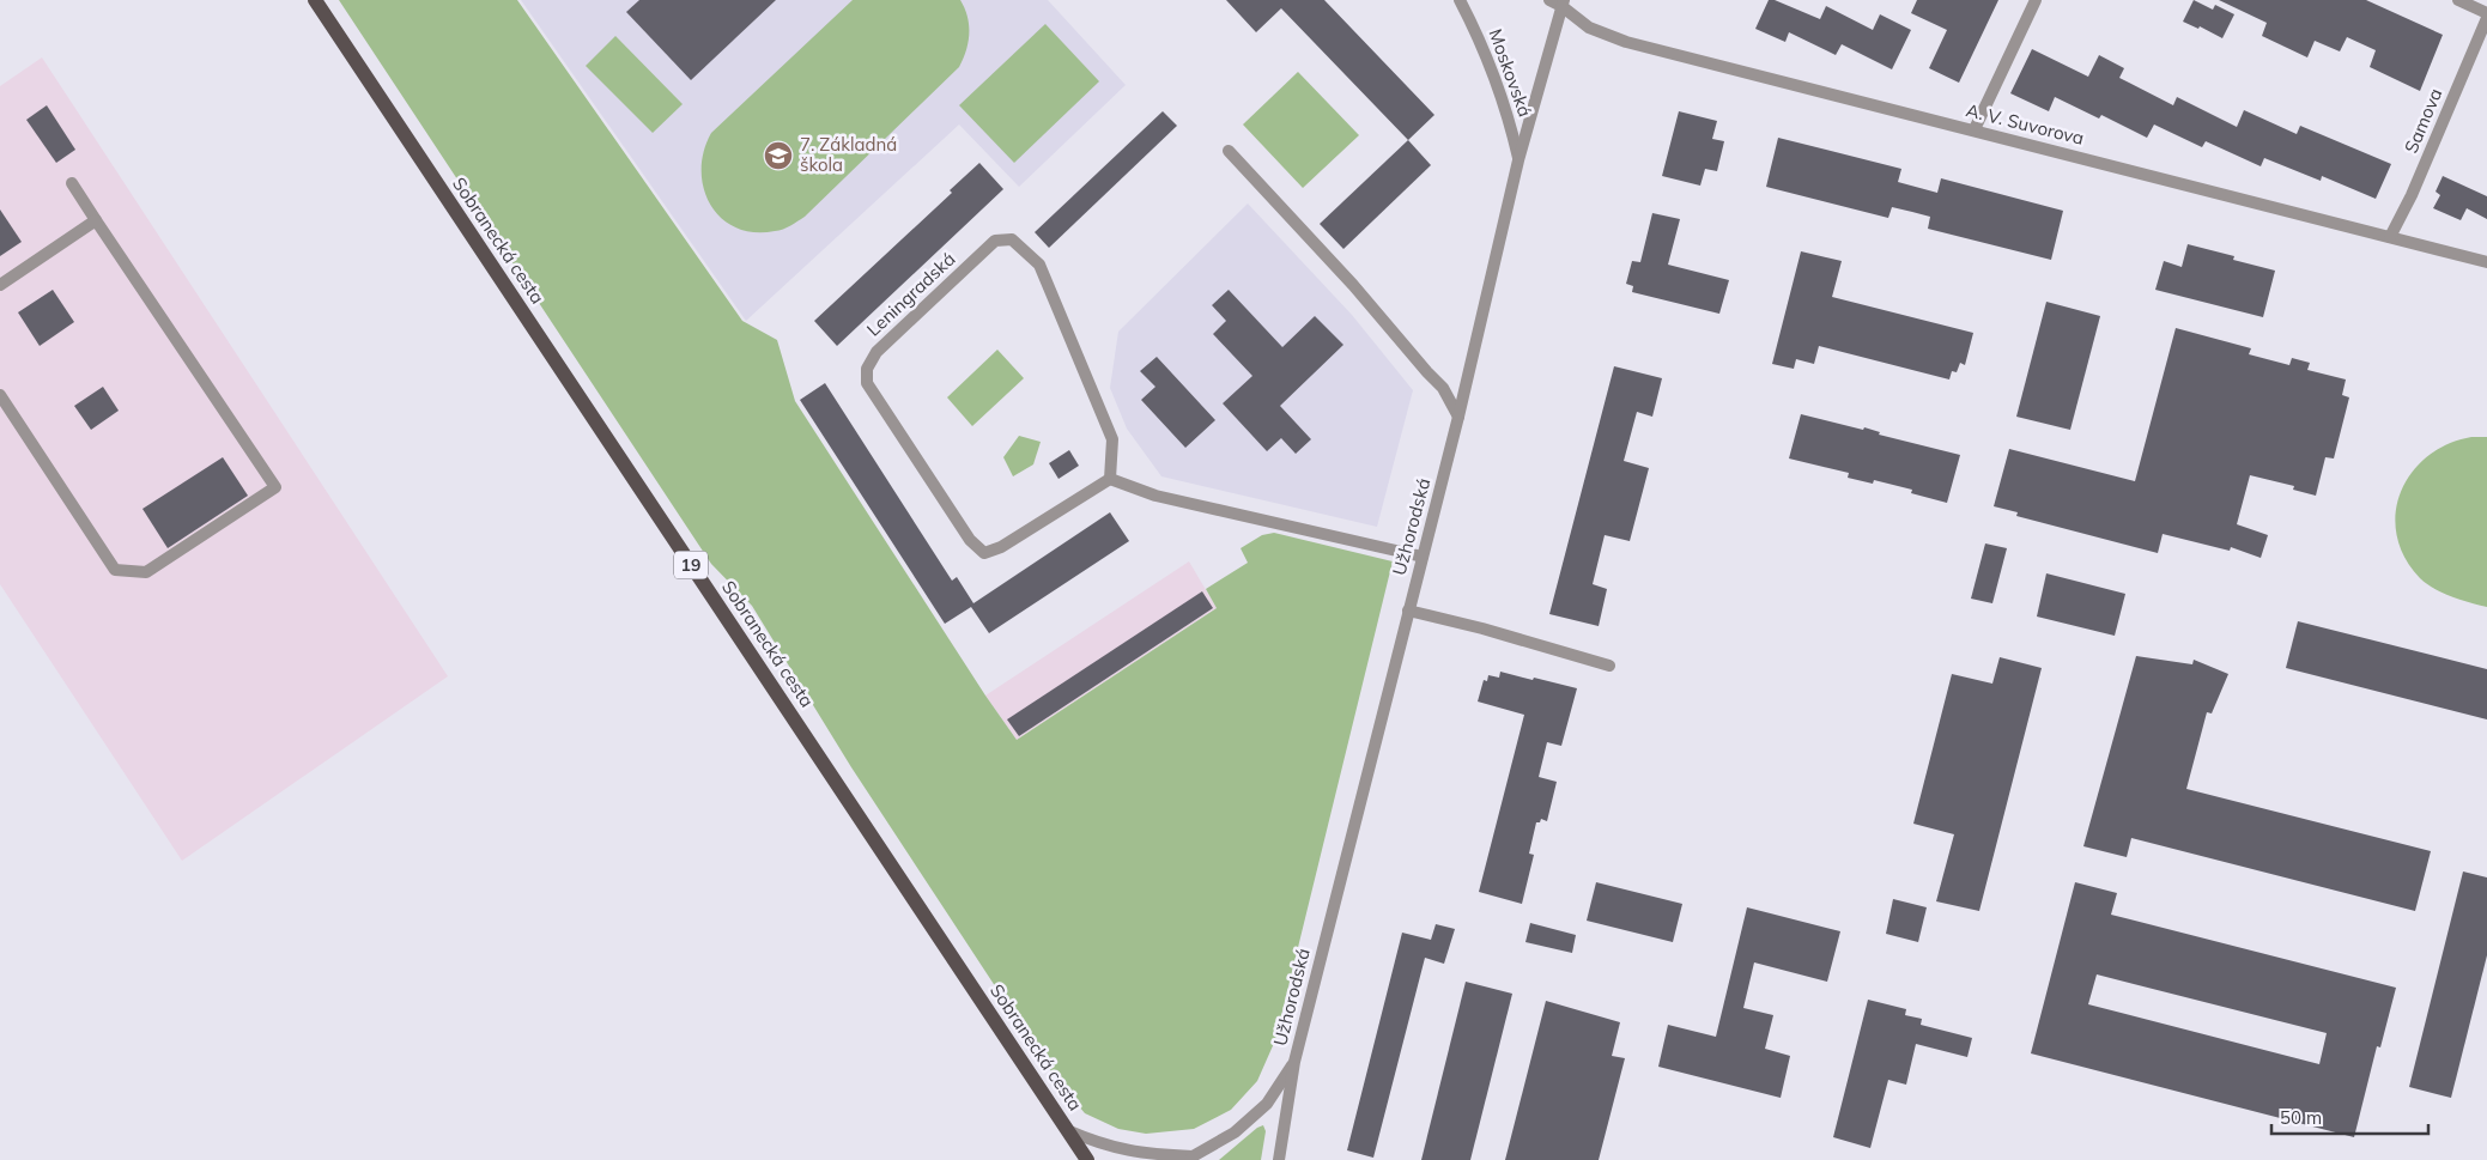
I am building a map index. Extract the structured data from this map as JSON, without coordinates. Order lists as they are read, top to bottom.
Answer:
{
  "streets": {
    "main road": ["Sobranecká cesta", "19"],
    "street": [
      "Moskovská",
      "Samova",
      "A. V. Suvorova",
      "Leningradská",
      "Užhorodská"
    ]
  },
  "crossings": [
    ["Moskovská", "Užhorodská"],
    ["Samova", "A. V. Suvorova"],
    ["A. V. Suvorova", "Užhorodská"],
    ["Sobranecká cesta", "Užhorodská"]
  ],
  "places": {
    "school or university": ["7. Základná škola"]
  },
  "scale_bar": "50 m"
}
